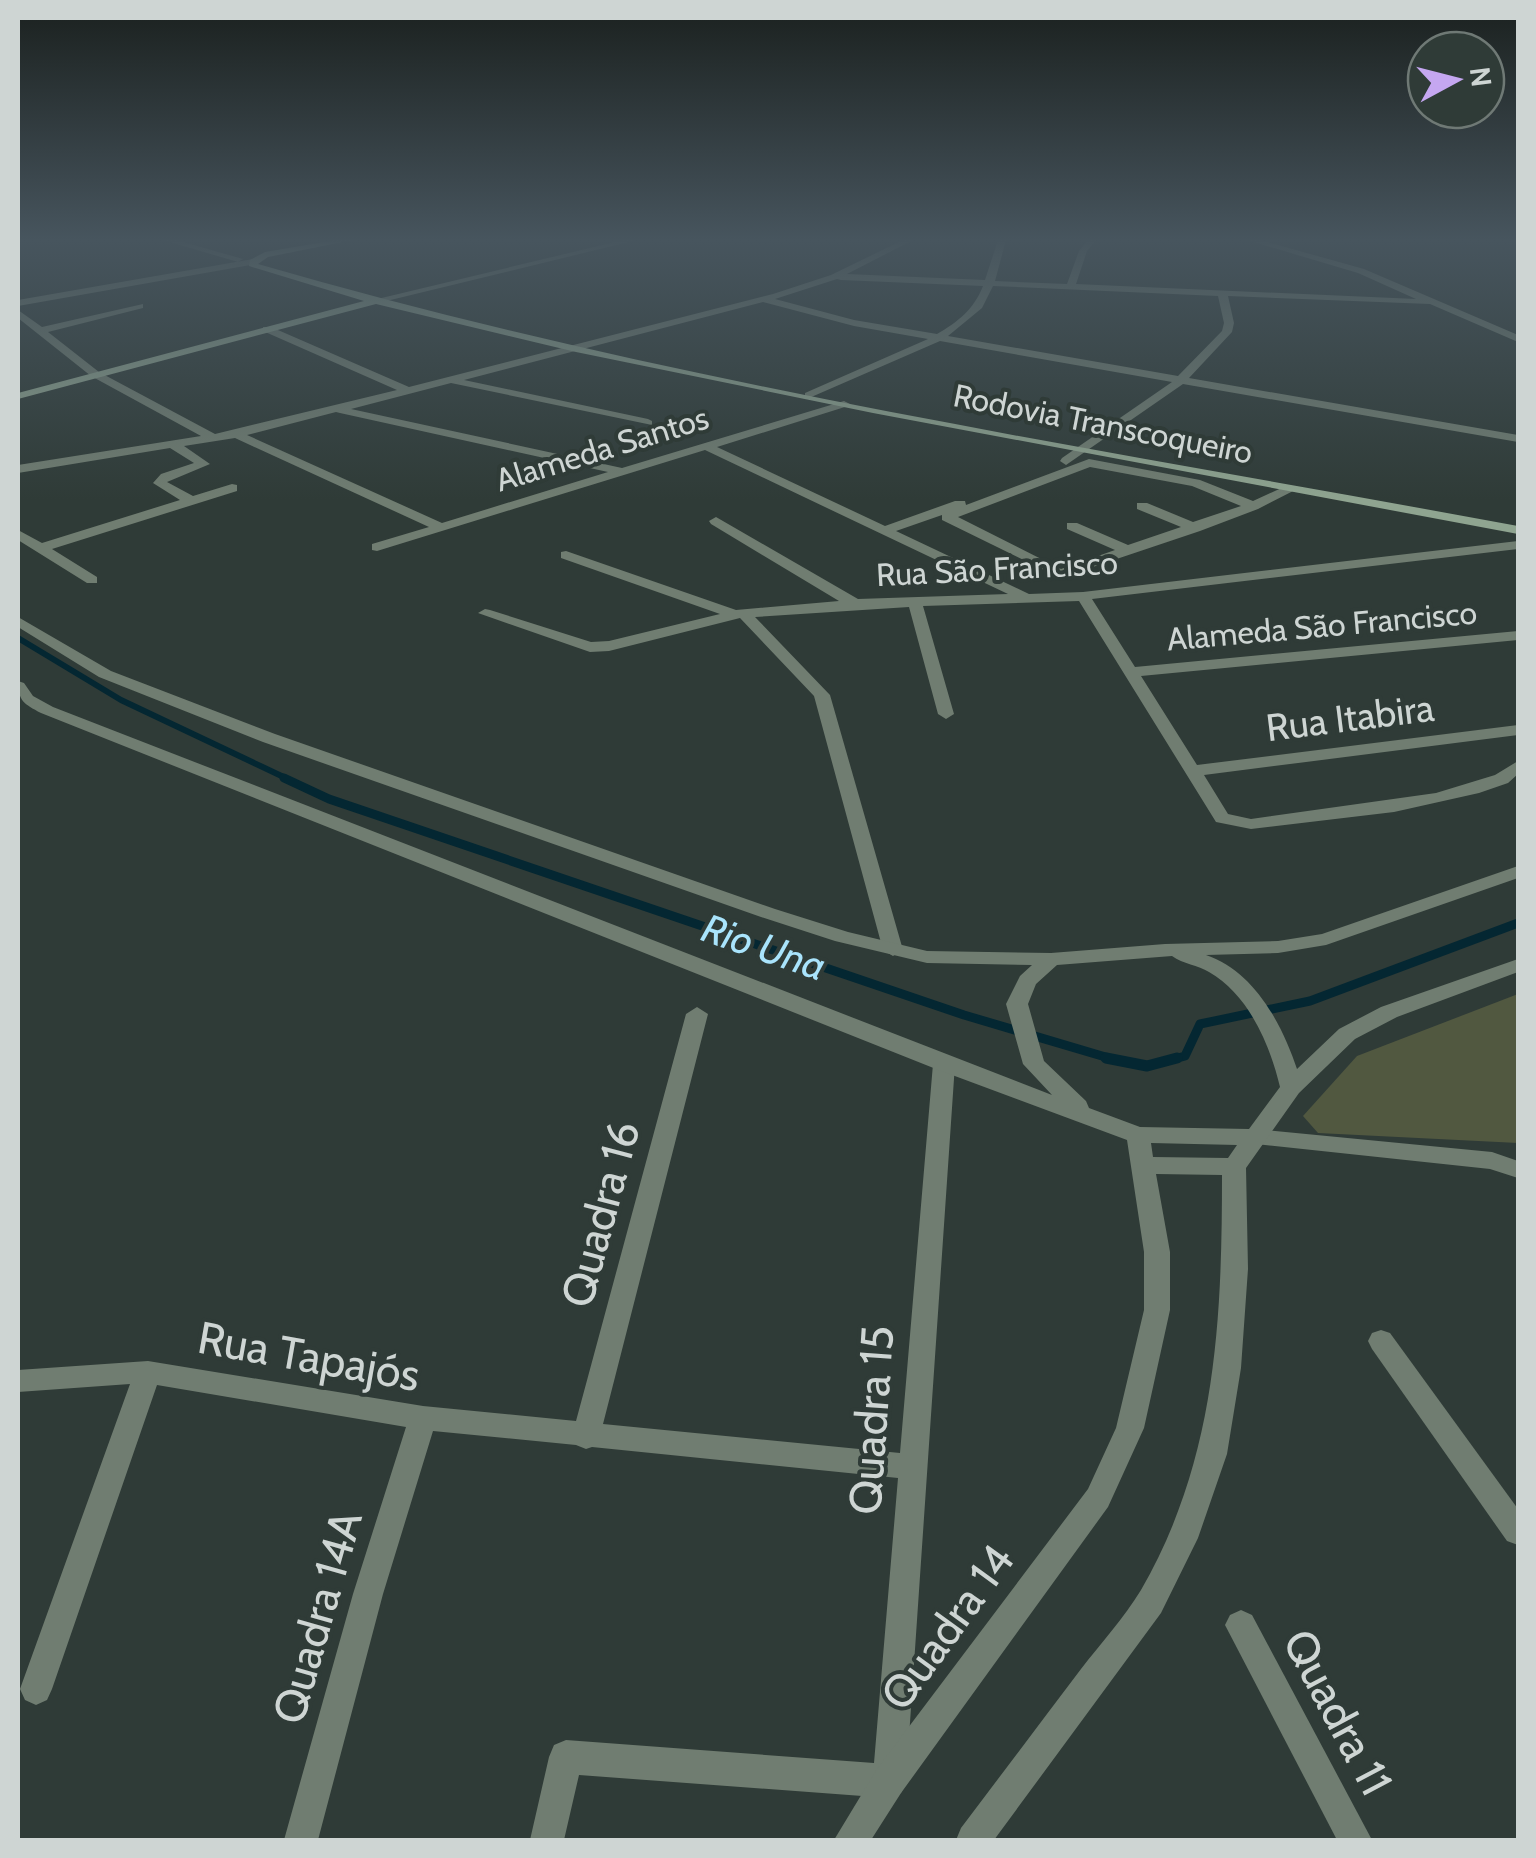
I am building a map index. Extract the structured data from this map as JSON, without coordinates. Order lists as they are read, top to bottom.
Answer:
{
  "streets": {
    "main road": ["Rodovia Transcoqueiro"],
    "street": [
      "Alameda Santos",
      "Rua São Francisco",
      "Alameda São Francisco",
      "Rua Itabira",
      "Quadra 16",
      "Rua Tapajós",
      "Quadra 15",
      "Quadra 14A",
      "Quadra 14",
      "Quadra 11"
    ]
  },
  "crossings": [
    ["Rodovia Transcoqueiro", "Alameda Santos"],
    ["Quadra 16", "Rua Tapajós"],
    ["Rua Tapajós", "Quadra 15"],
    ["Rua Tapajós", "Quadra 14A"],
    ["Quadra 15", "Quadra 14"]
  ],
  "water": ["Rio Una"],
  "north": "right"
}
